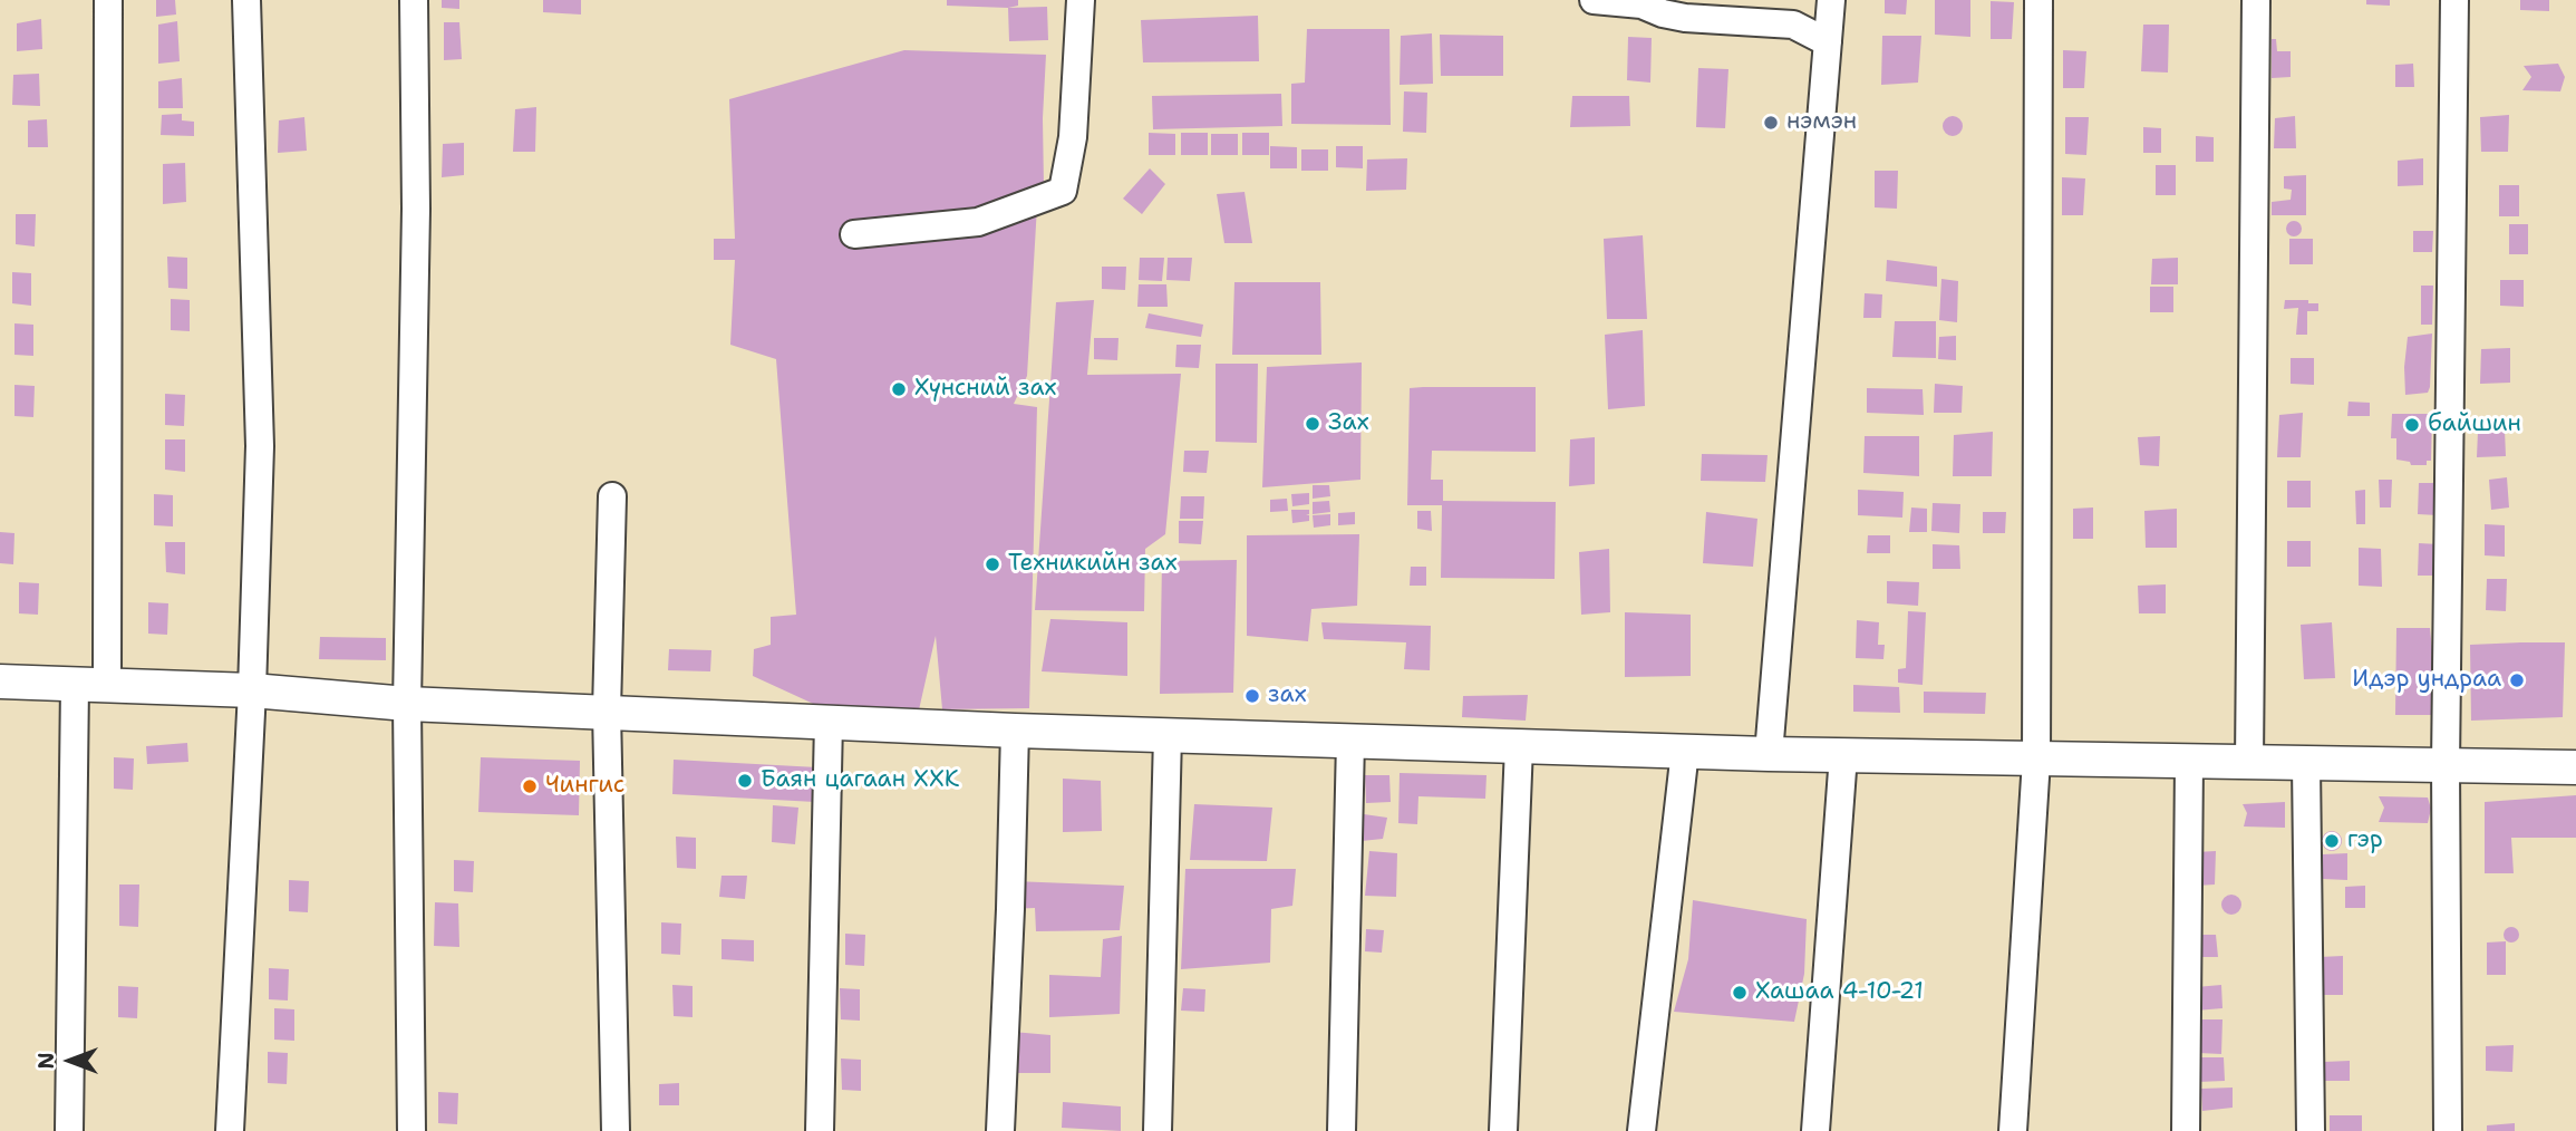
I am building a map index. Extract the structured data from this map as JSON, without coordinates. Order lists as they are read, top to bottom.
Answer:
{
  "places": [
    "нэмэн",
    "Хүнсний зах",
    "Зах",
    "байшин",
    "Техникийн зах",
    "Идэр ундраа",
    "зах",
    "Баян цагаан ХХК",
    "Чингис",
    "гэр",
    "Хашаа 4-10-21"
  ],
  "north": "left"
}
